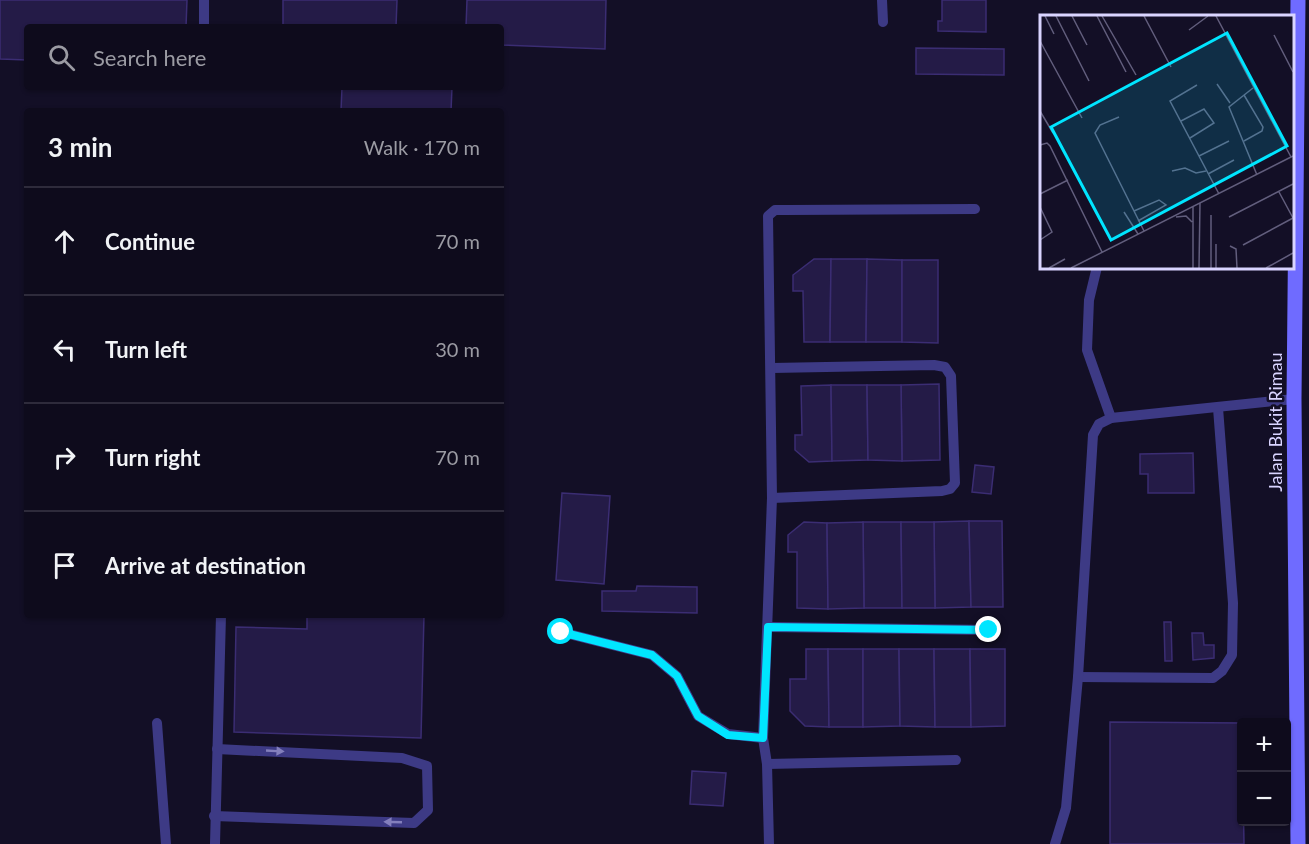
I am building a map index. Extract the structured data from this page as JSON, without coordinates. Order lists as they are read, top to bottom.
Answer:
{
  "streets": {
    "street": ["Jalan Bukit Rimau"]
  },
  "page": {
    "search": "Search here",
    "heading": ["3 min", "Walk · 170 m"],
    "list": [
      ["Continue", "70 m"],
      ["Turn left", "30 m"],
      ["Turn right", "70 m"],
      "Arrive at destination"
    ],
    "map_buttons": ["+", "−"]
  }
}
